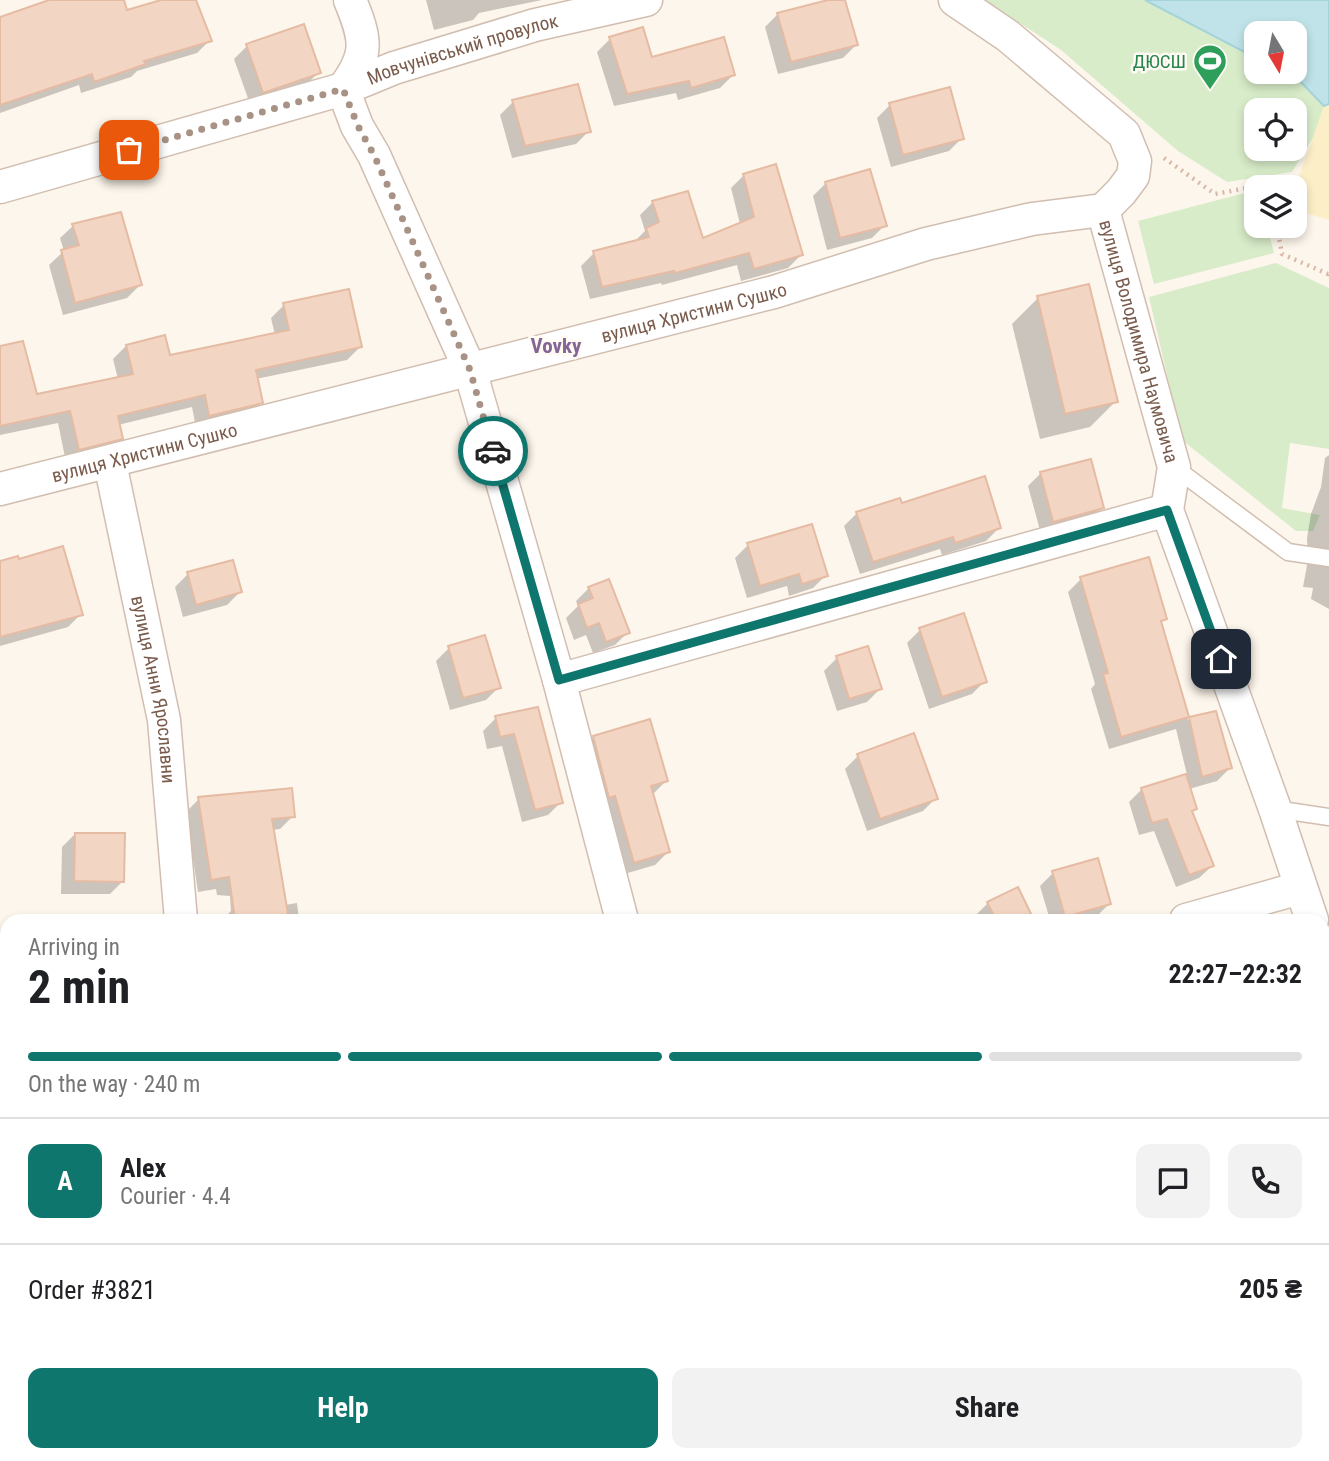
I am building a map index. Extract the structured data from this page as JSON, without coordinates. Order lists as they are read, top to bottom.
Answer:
{
  "streets": {
    "street": [
      "Мовчунівський провулок",
      "вулиця Христини Сушко",
      "вулиця Володимира Наумовича",
      "вулиця Анни Ярославни"
    ]
  },
  "crossings": [
    ["вулиця Христини Сушко", "вулиця Володимира Наумовича"],
    ["вулиця Христини Сушко", "вулиця Анни Ярославни"]
  ],
  "districts": ["Vovky"],
  "places": {
    "sports": ["ДЮСШ"]
  },
  "north": "bottom",
  "page": {
    "heading": ["2 min", "Arriving in", "22:27–22:32"],
    "panel": [
      "Alex",
      "Courier · 4.4",
      "Order #3821",
      "205 ₴"
    ],
    "bar": "On the way · 240 m",
    "round": "A",
    "buttons": ["Help", "Share"]
  }
}
